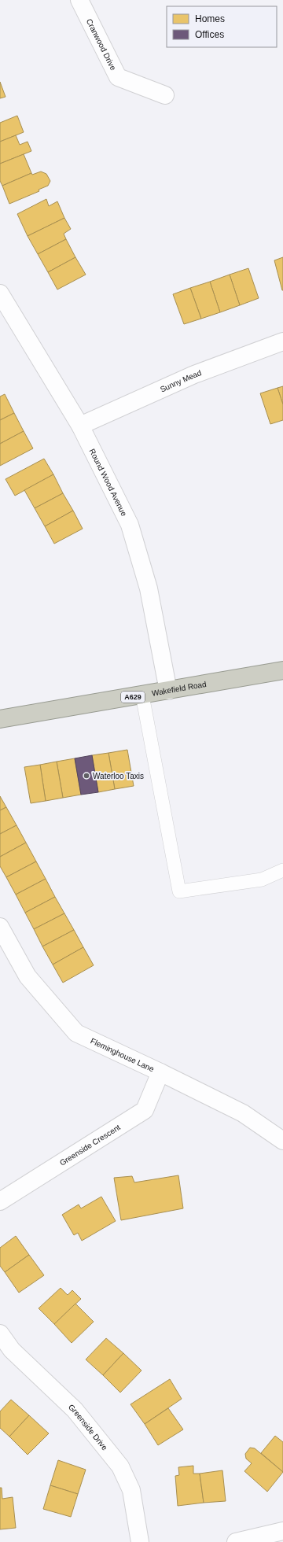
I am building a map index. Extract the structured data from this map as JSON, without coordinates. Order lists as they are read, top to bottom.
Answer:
{
  "streets": {
    "highway": ["Wakefield Road", "A629"],
    "street": [
      "Cranwood Drive",
      "Sunny Mead",
      "Round Wood Avenue",
      "Fleminghouse Lane",
      "Greenside Crescent",
      "Greenside Drive"
    ]
  },
  "crossings": [
    ["Sunny Mead", "Round Wood Avenue"],
    ["Round Wood Avenue", "Wakefield Road"],
    ["Fleminghouse Lane", "Greenside Crescent"]
  ],
  "places": ["Waterloo Taxis"],
  "legend": ["Homes", "Offices"]
}
